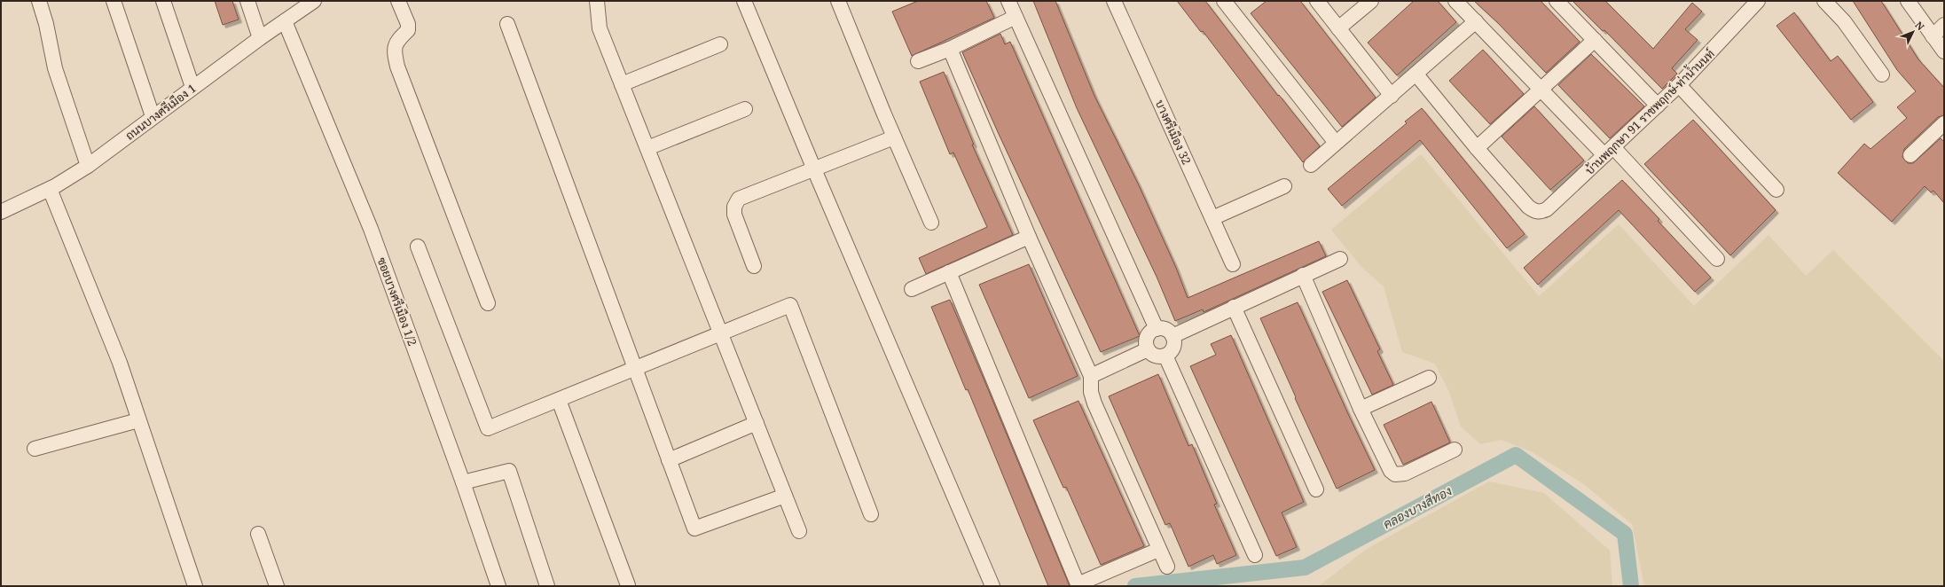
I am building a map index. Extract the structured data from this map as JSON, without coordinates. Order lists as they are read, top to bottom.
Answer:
{
  "streets": {
    "street": [
      "ถนนบางศรีเมือง 1",
      "บ้านพฤกษา 91 ราชพฤกษ์-ท่าน้ำนนท์",
      "บางศรีเมือง 32",
      "ซอยบางศรีเมือง 1/2"
    ]
  },
  "crossings": [
    ["ถนนบางศรีเมือง 1", "ซอยบางศรีเมือง 1/2"]
  ],
  "water": ["คลองบางสีทอง"],
  "north": "top right"
}
